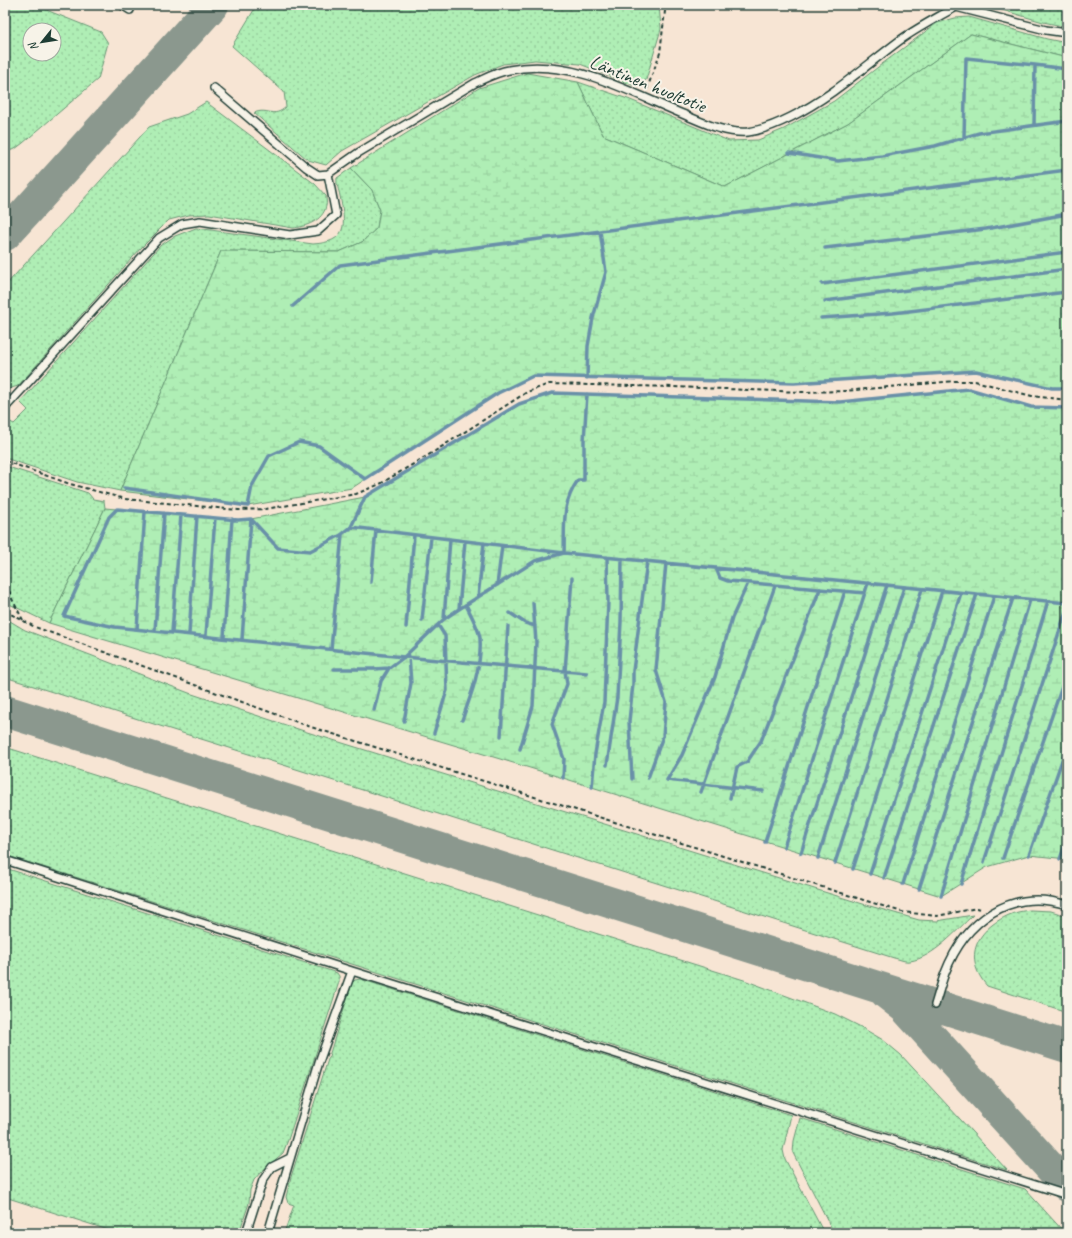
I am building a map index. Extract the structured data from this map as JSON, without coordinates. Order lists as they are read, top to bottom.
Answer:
{
  "streets": {
    "lane": ["Läntinen huoltotie"]
  },
  "north": "bottom left"
}
